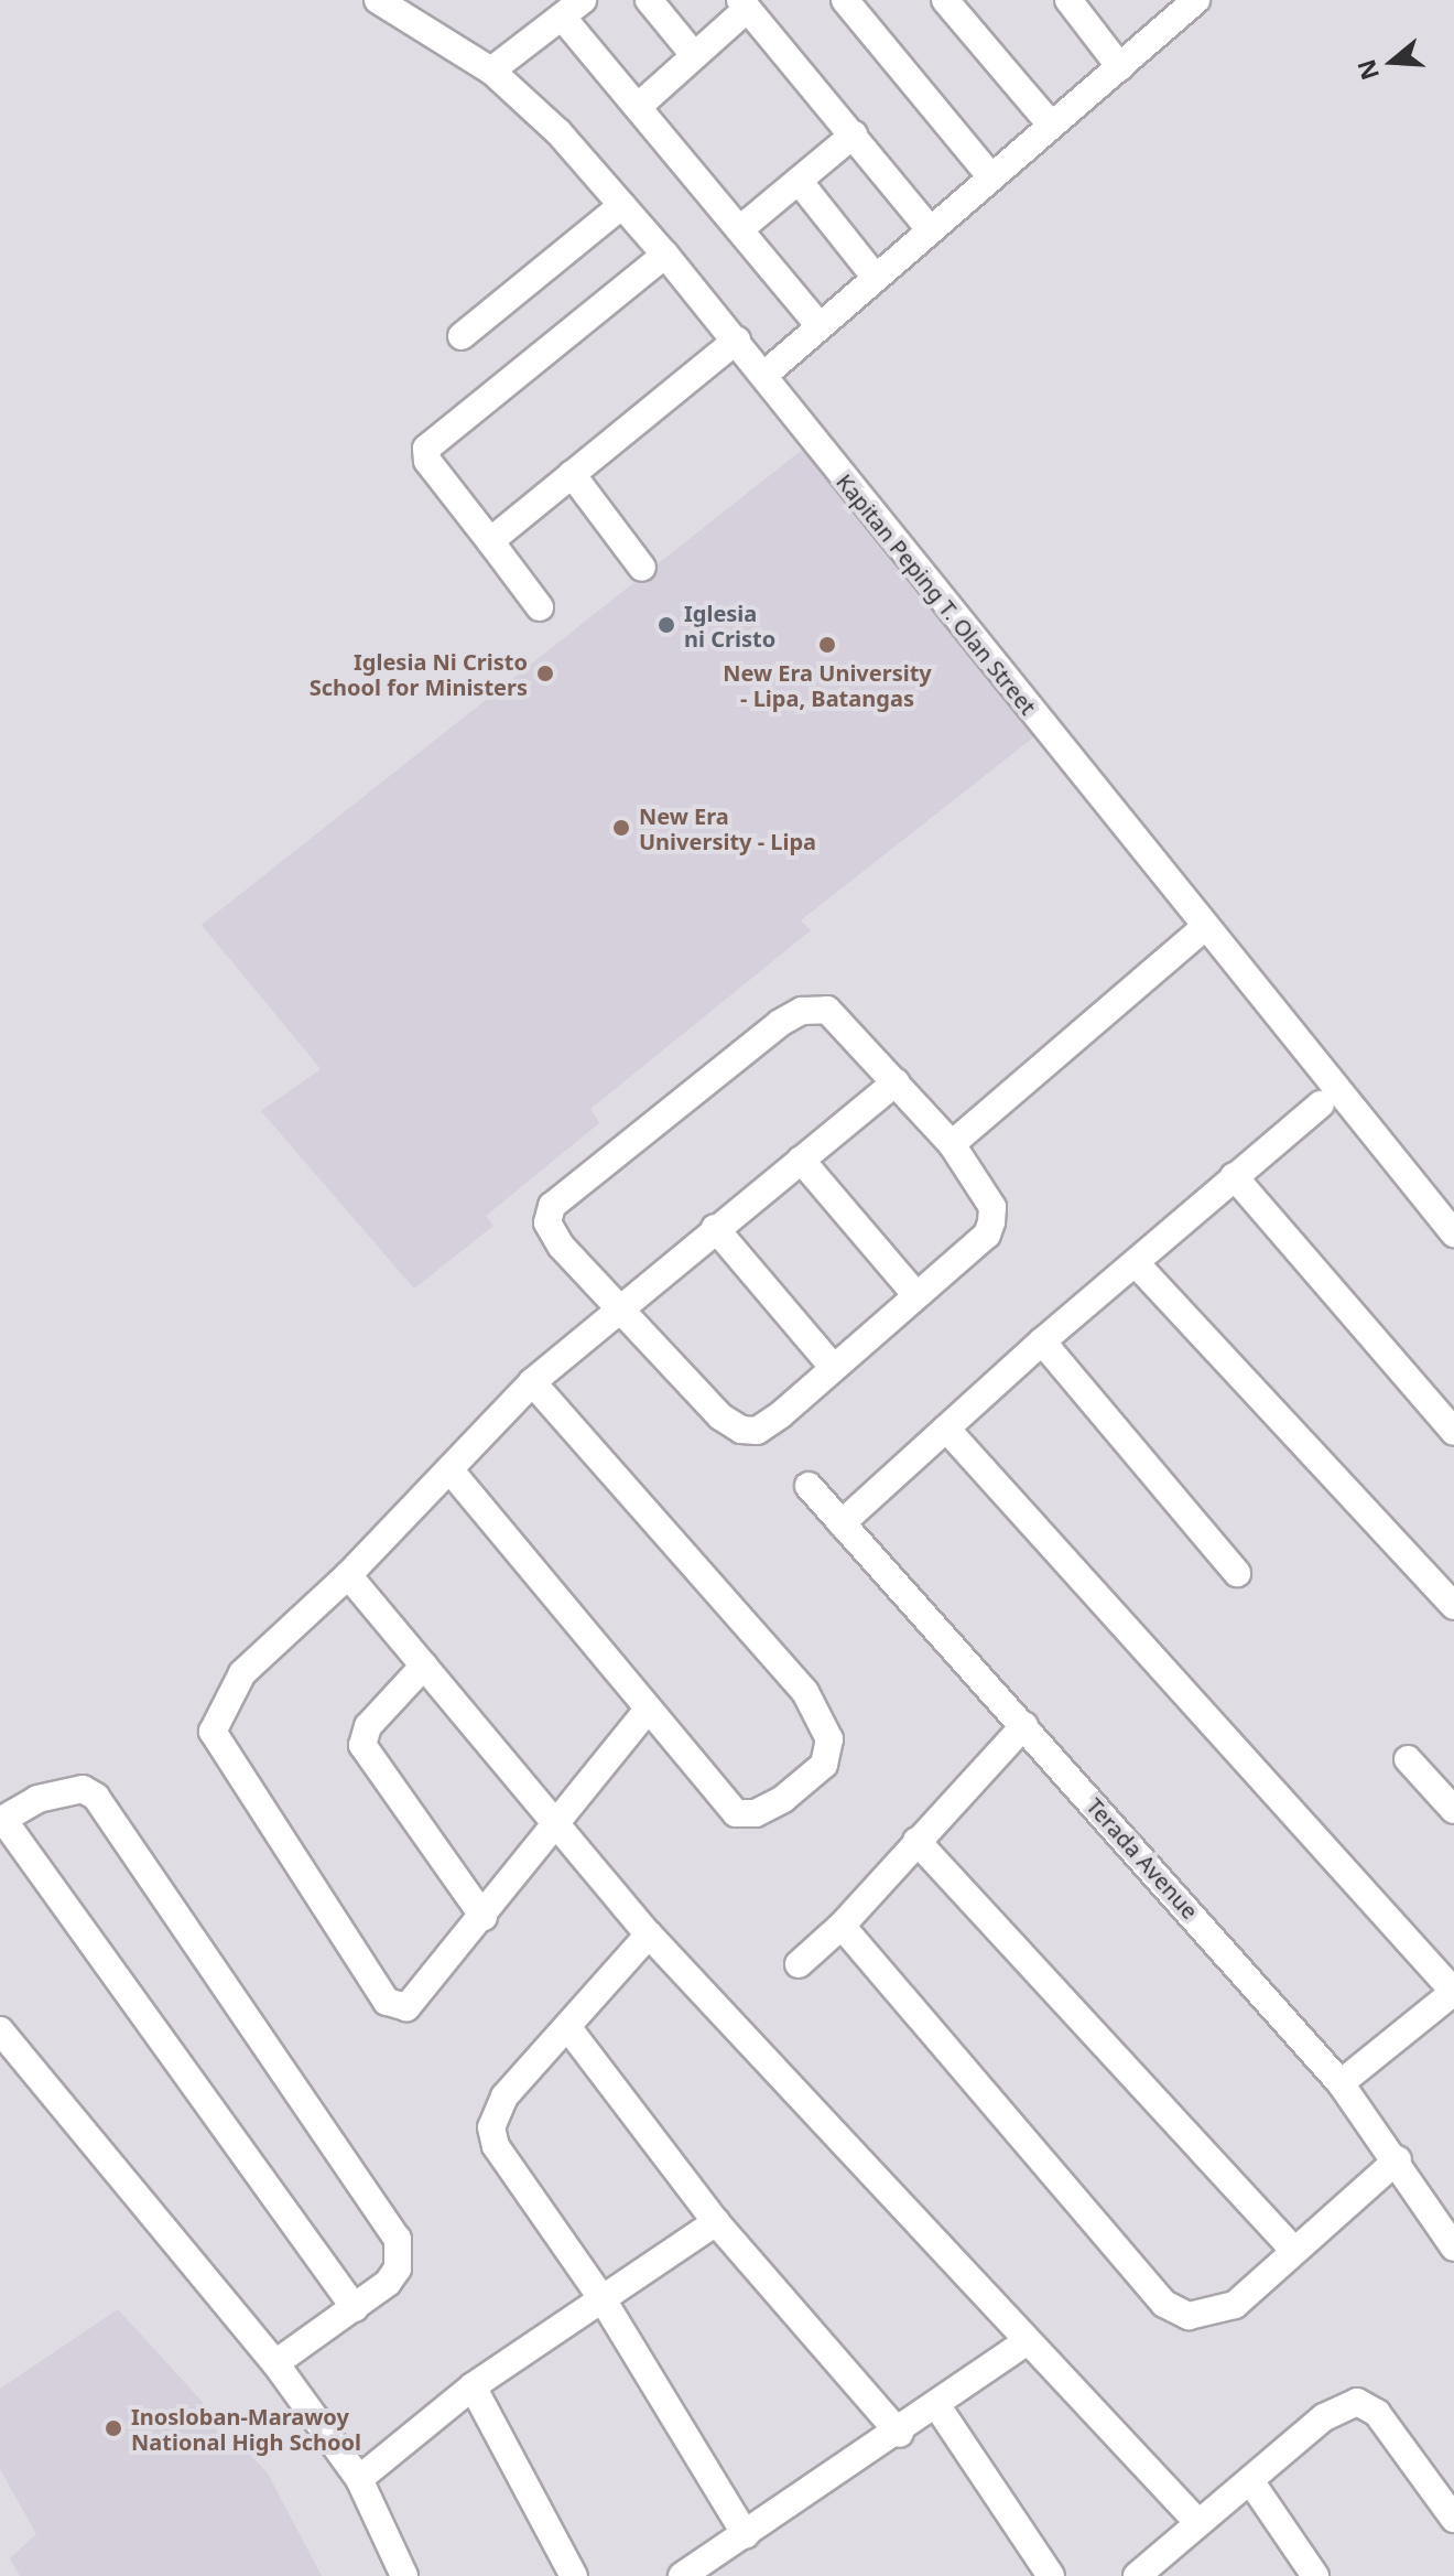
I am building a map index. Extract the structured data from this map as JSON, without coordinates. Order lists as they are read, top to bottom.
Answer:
{
  "streets": {
    "street": ["Kapitan Peping T. Olan Street", "Terada Avenue"]
  },
  "places": [
    "Iglesia ni Cristo",
    "New Era University - Lipa, Batangas",
    "Iglesia Ni Cristo School for Ministers",
    "New Era University - Lipa",
    "Inosloban-Marawoy National High School"
  ],
  "north": "left"
}
